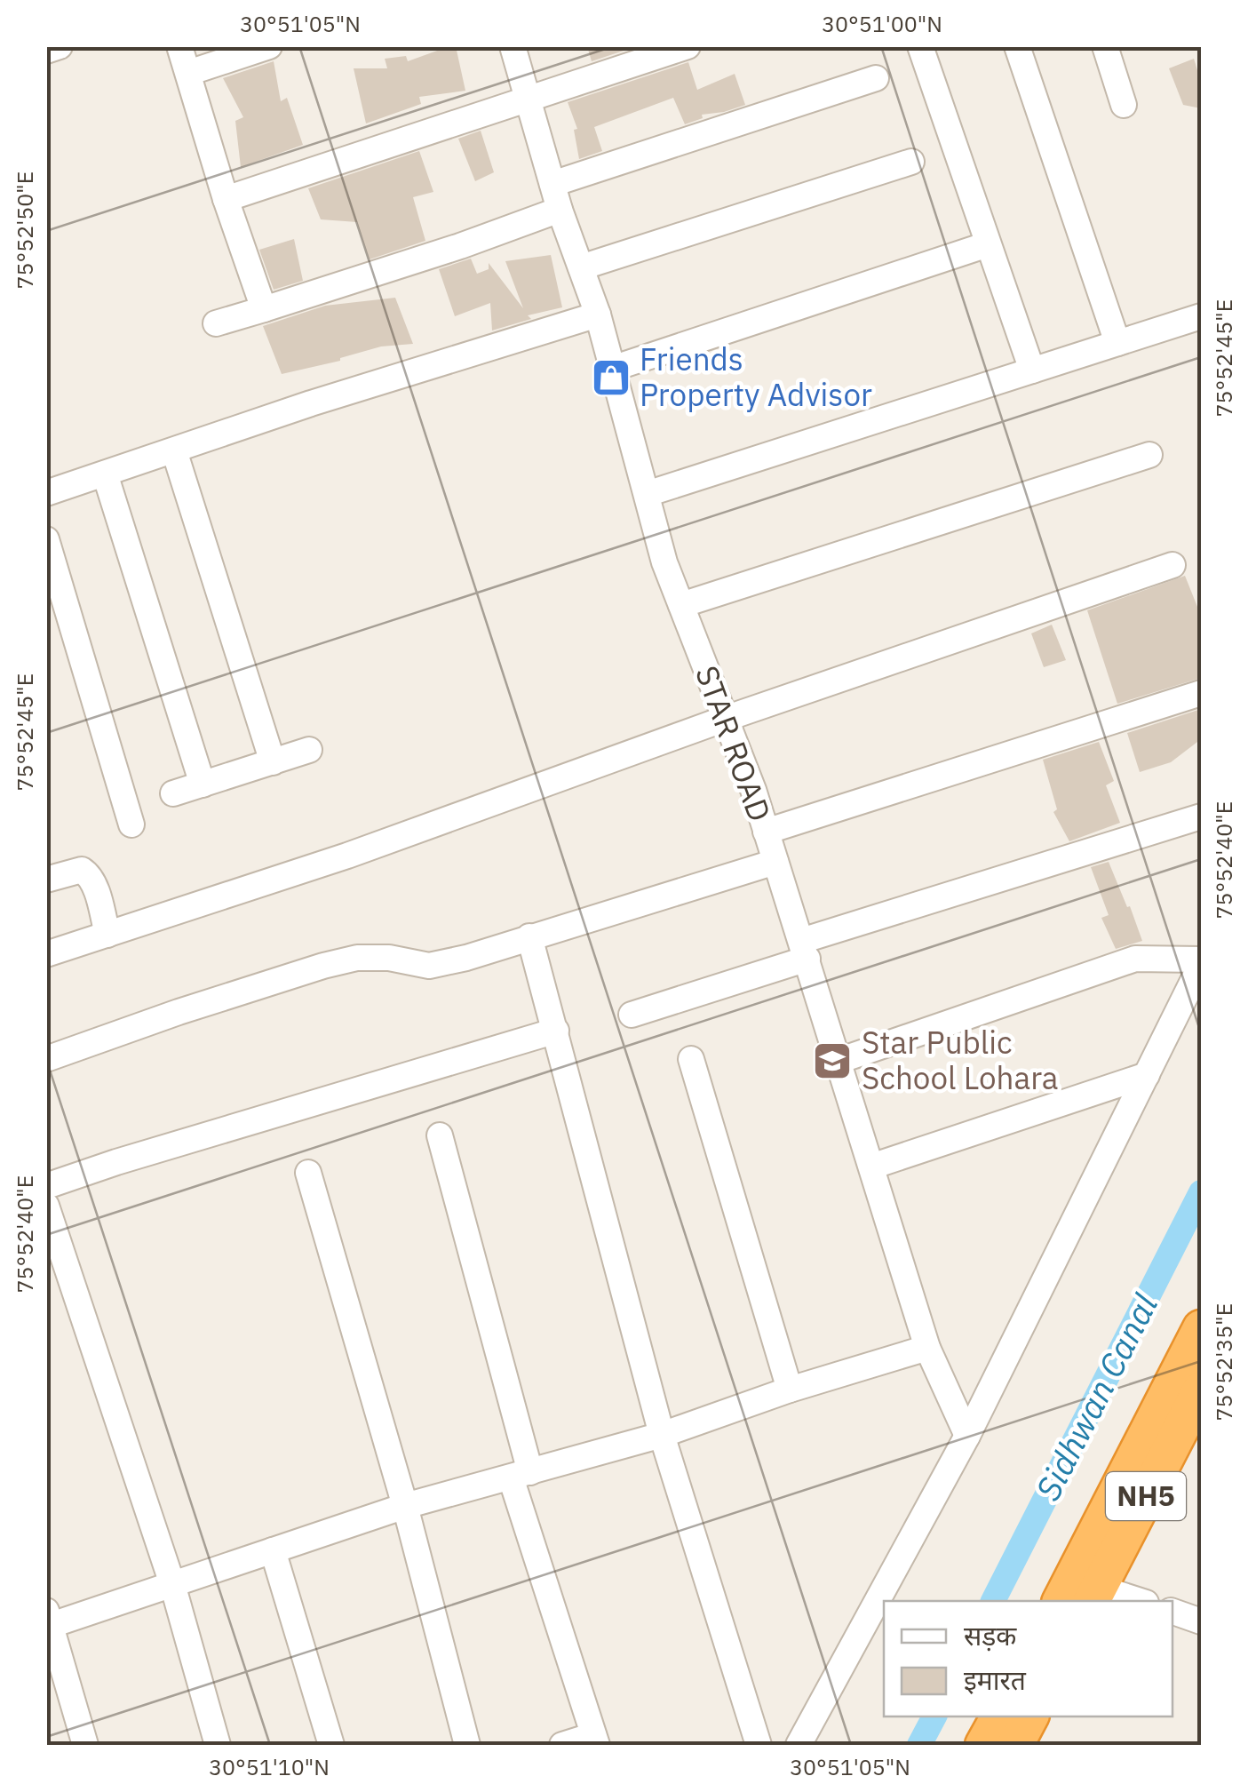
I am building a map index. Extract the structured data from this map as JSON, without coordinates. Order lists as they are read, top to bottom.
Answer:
{
  "streets": {
    "highway": ["NH5"],
    "street": ["STAR ROAD"]
  },
  "water": ["Sidhwan Canal"],
  "places": {
    "shop": ["Friends Property Advisor"],
    "school or university": ["Star Public School Lohara"]
  },
  "legend": ["सड़क", "इमारत"],
  "coordinates": [
    "30°51'05\"N",
    "30°51'00\"N",
    "75°52'50\"E",
    "75°52'45\"E",
    "75°52'40\"E",
    "75°52'35\"E",
    "30°51'10\"N"
  ]
}
